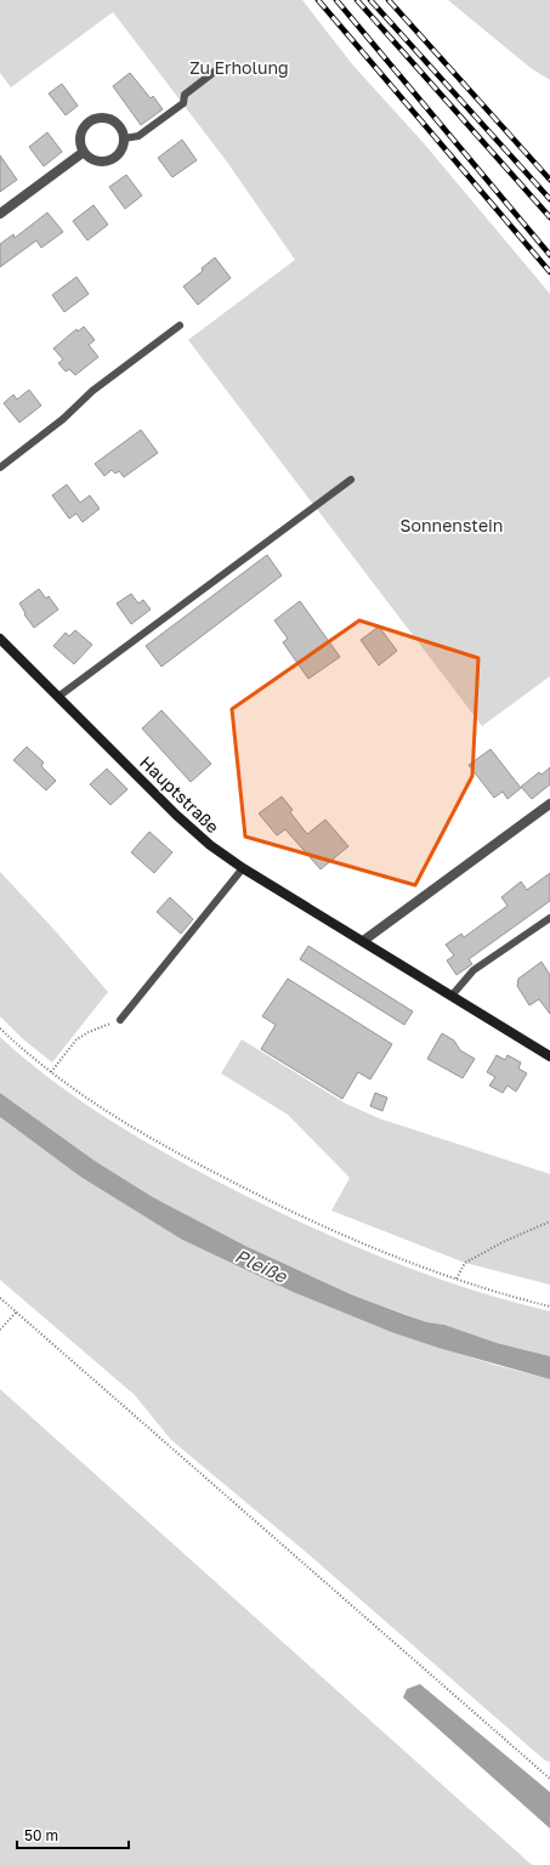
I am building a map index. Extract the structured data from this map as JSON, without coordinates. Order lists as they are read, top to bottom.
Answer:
{
  "streets": {
    "main road": ["Hauptstraße"]
  },
  "water": ["Pleiße"],
  "parks": ["Zu Erholung", "Sonnenstein"],
  "scale_bar": "50 m"
}
